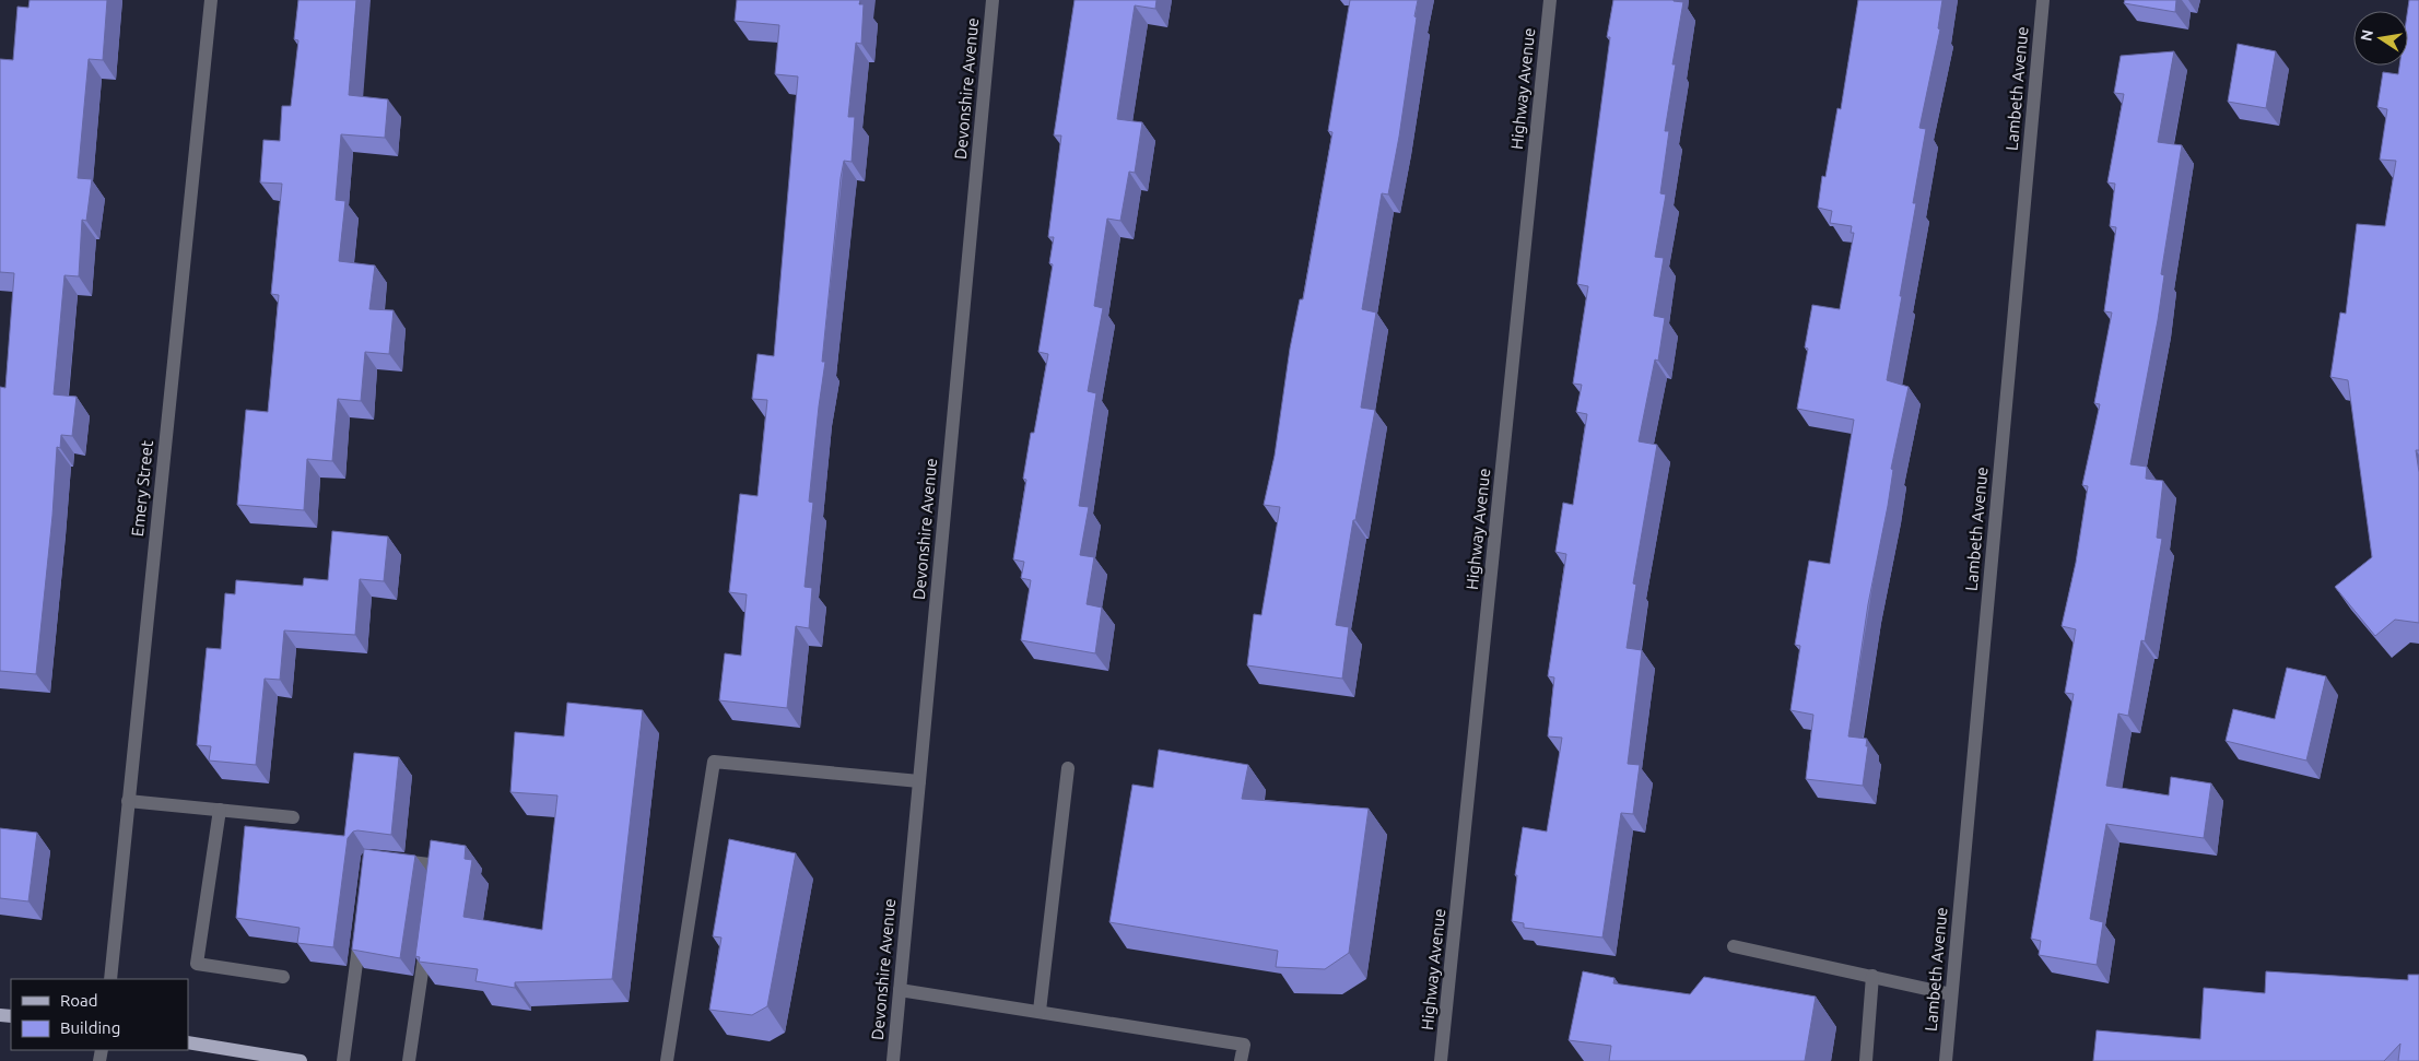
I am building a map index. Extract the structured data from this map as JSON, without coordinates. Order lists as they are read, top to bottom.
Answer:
{
  "streets": {
    "street": [
      "Devonshire Avenue",
      "Highway Avenue",
      "Lambeth Avenue",
      "Emery Street"
    ]
  },
  "legend": ["Road", "Building"],
  "north": "left"
}
